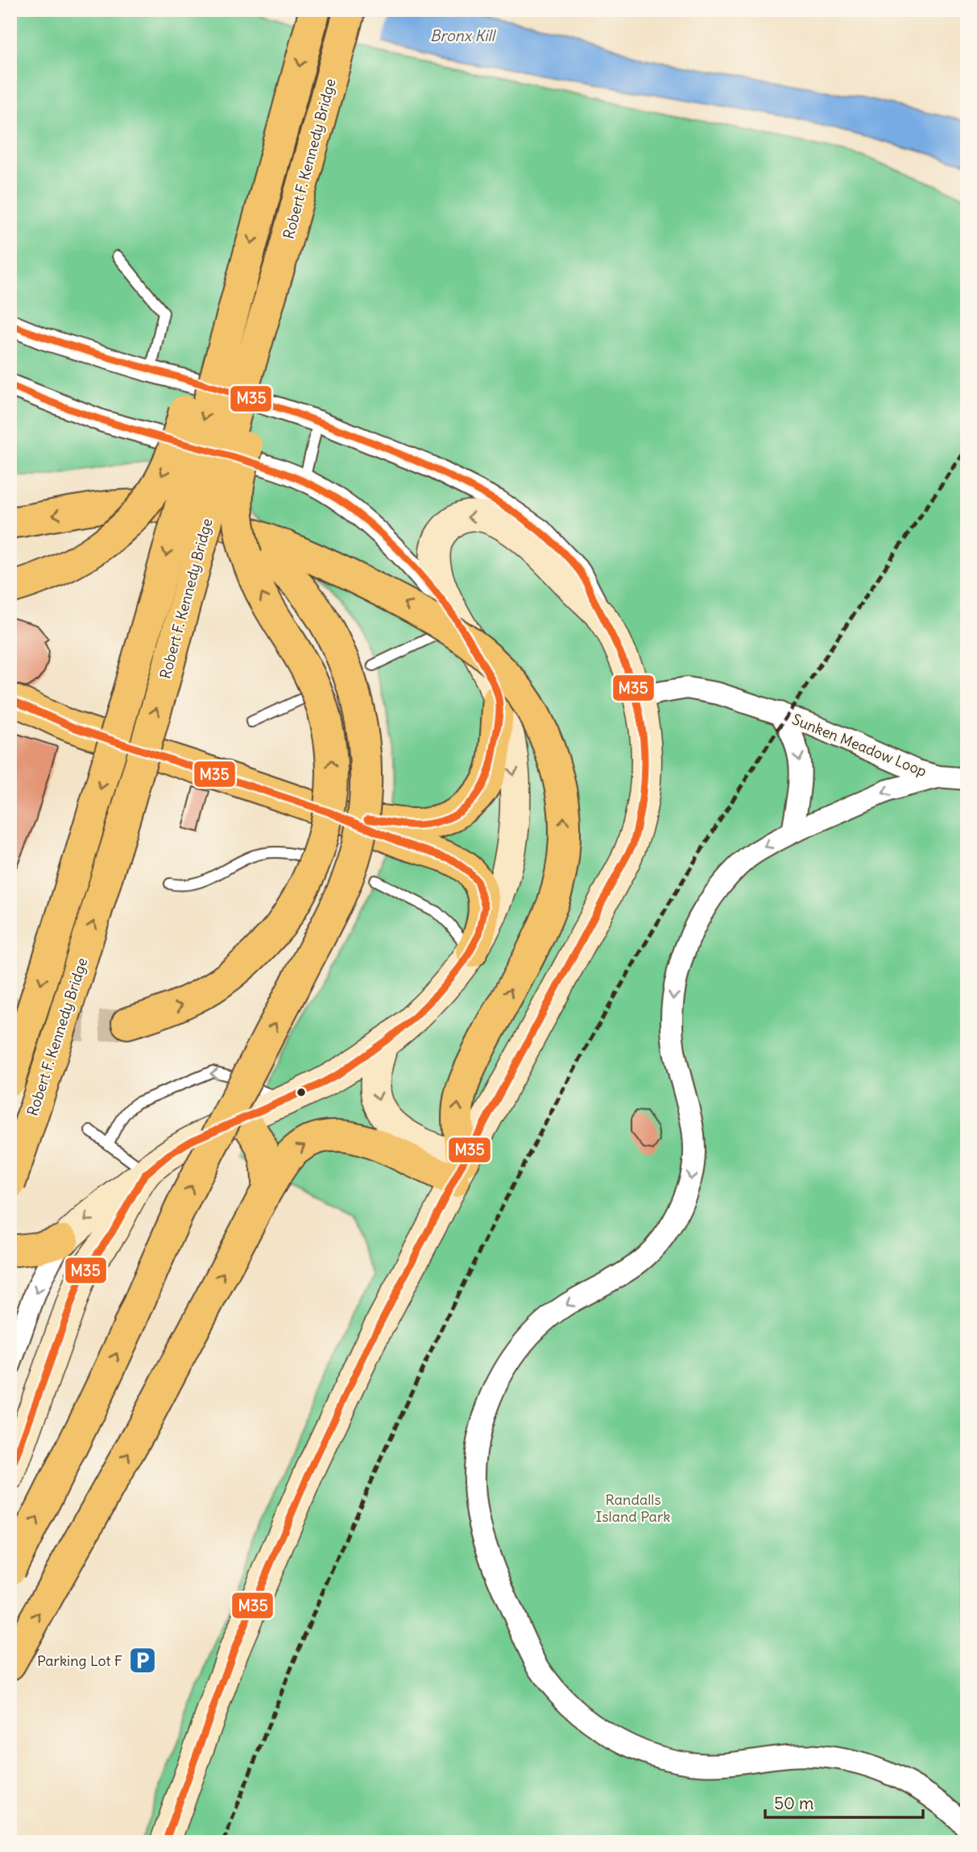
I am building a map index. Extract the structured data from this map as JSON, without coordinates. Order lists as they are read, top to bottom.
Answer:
{
  "streets": {
    "highway": ["Robert F. Kennedy Bridge"],
    "street": ["Sunken Meadow Loop"]
  },
  "water": ["Bronx Kill"],
  "parks": ["Randalls Island Park"],
  "places": {
    "parking": ["Parking Lot F"]
  },
  "lines": ["transit line M35"],
  "scale_bar": "50 m"
}
